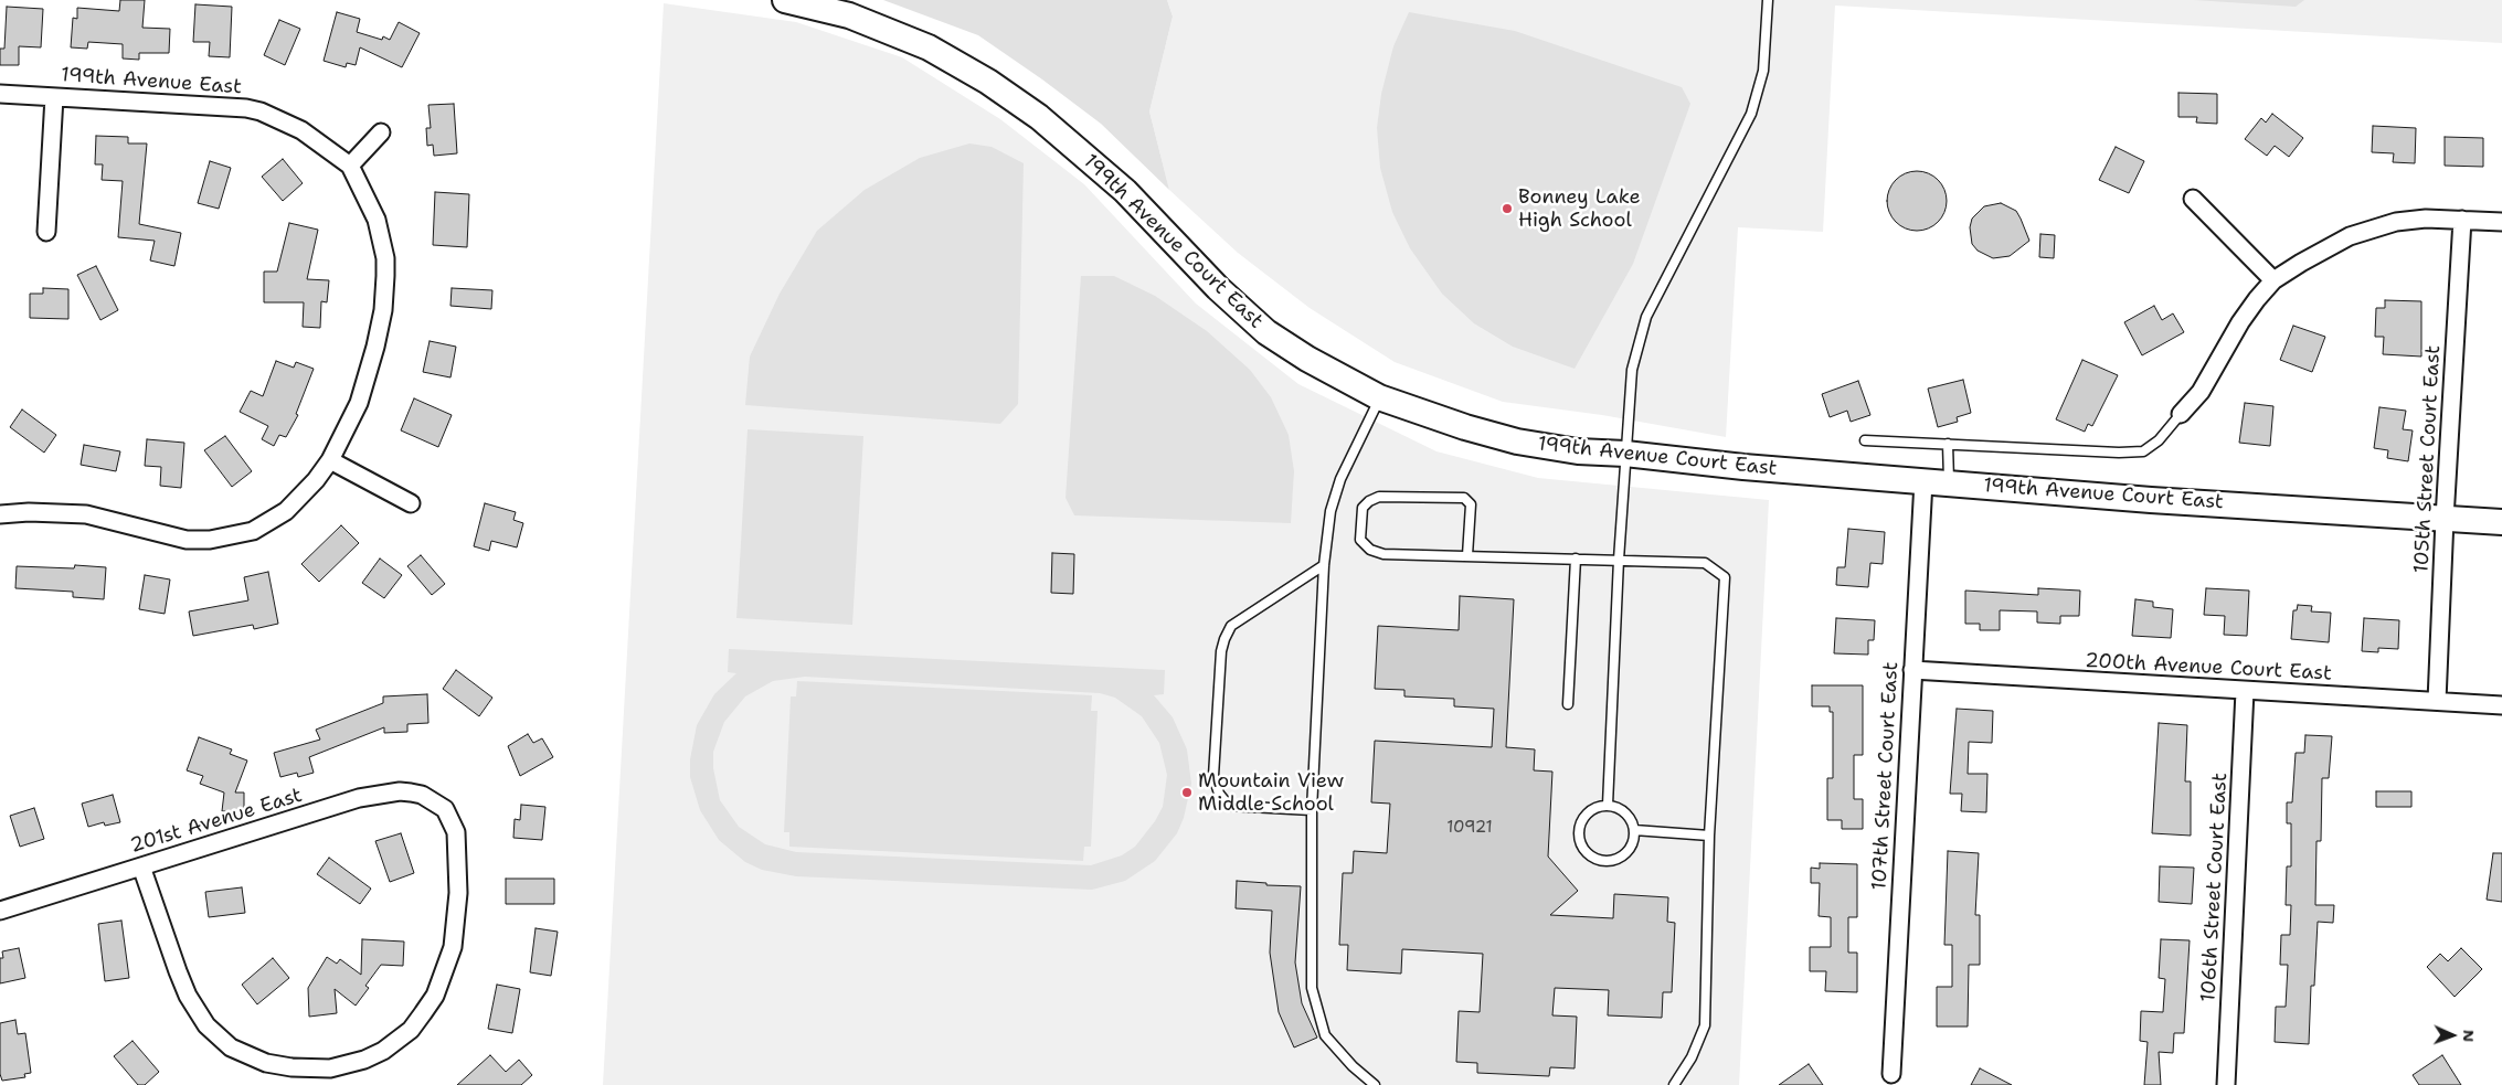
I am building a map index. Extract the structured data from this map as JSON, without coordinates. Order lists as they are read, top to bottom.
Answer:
{
  "streets": {
    "main road": ["199th Avenue Court East"],
    "street": [
      "199th Avenue East",
      "105th Street Court East",
      "200th Avenue Court East",
      "107th Street Court East",
      "201st Avenue East",
      "106th Street Court East"
    ]
  },
  "crossings": [
    ["199th Avenue Court East", "105th Street Court East"],
    ["199th Avenue Court East", "107th Street Court East"],
    ["105th Street Court East", "200th Avenue Court East"],
    ["200th Avenue Court East", "107th Street Court East"],
    ["200th Avenue Court East", "106th Street Court East"]
  ],
  "places": ["Bonney Lake High School", "Mountain View Middle School"],
  "house_numbers": ["10921"],
  "north": "right"
}
